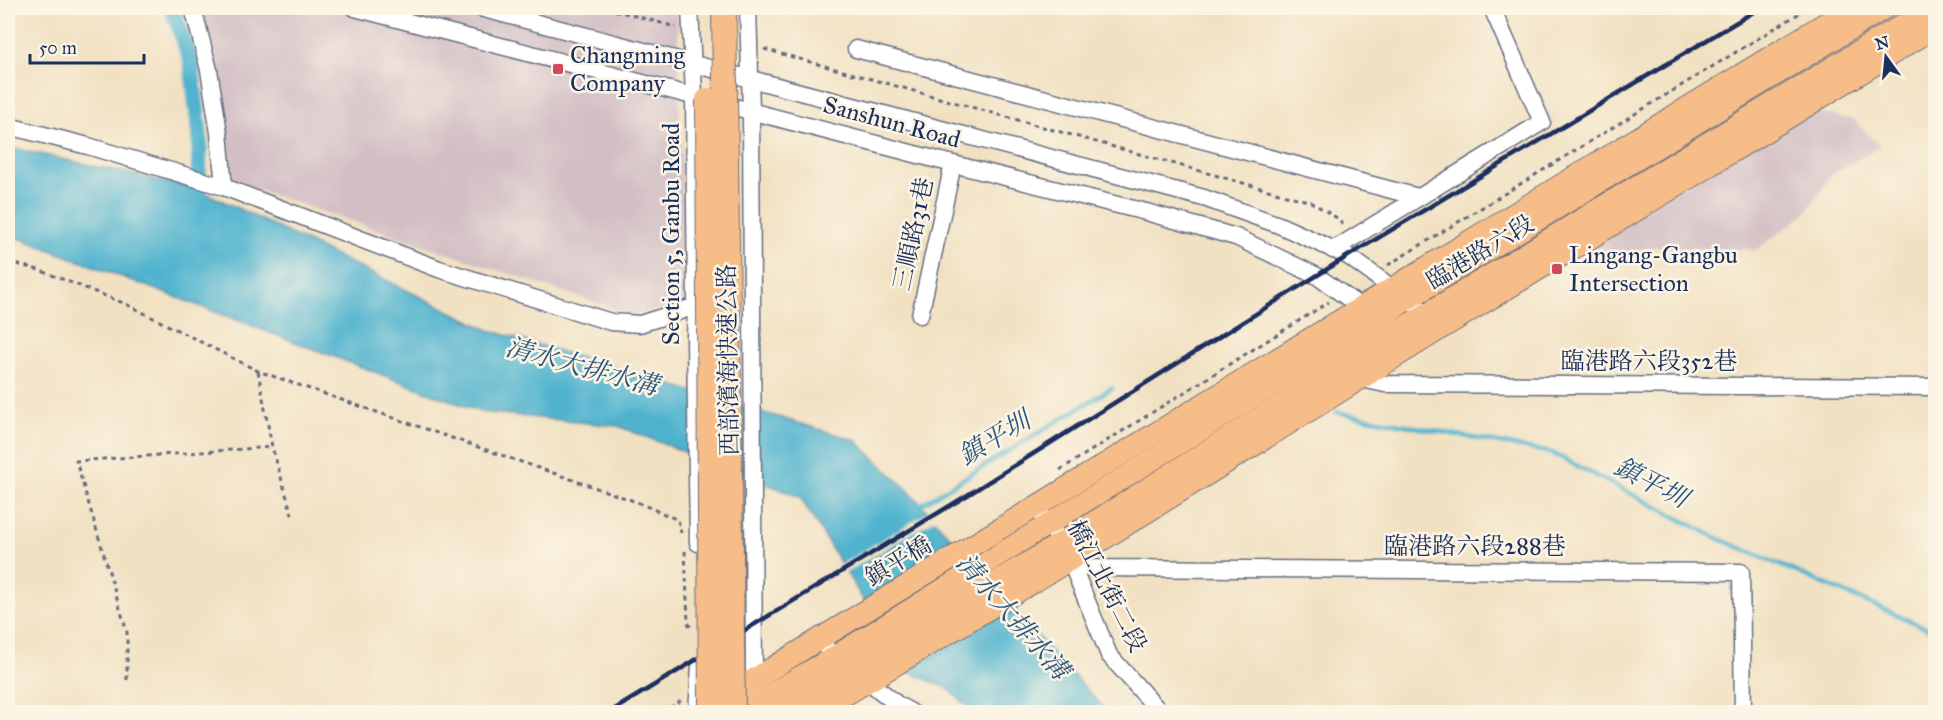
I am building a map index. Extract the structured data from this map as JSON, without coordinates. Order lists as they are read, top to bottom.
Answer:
{
  "streets": {
    "highway": ["西部濱海快速公路"],
    "main road": ["臨港路六段", "鎮平橋"],
    "street": [
      "Sanshun Road",
      "Section 5, Ganbu Road",
      "三順路31巷",
      "臨港路六段352巷",
      "臨港路六段288巷",
      "橋江北街二段"
    ]
  },
  "crossings": [
    ["Sanshun Road", "Section 5, Ganbu Road"],
    ["Sanshun Road", "三順路31巷"],
    ["Sanshun Road", "臨港路六段"],
    ["臨港路六段", "臨港路六段352巷"],
    ["臨港路六段", "臨港路六段288巷"],
    ["臨港路六段", "鎮平橋"],
    ["臨港路六段", "橋江北街二段"],
    ["臨港路六段288巷", "橋江北街二段"],
    ["鎮平橋", "橋江北街二段"]
  ],
  "water": ["清水大排水溝", "鎮平圳"],
  "places": {
    "transit": ["Changming Company", "Lingang-Gangbu Intersection"]
  },
  "scale_bar": "50 m",
  "north": "top"
}
